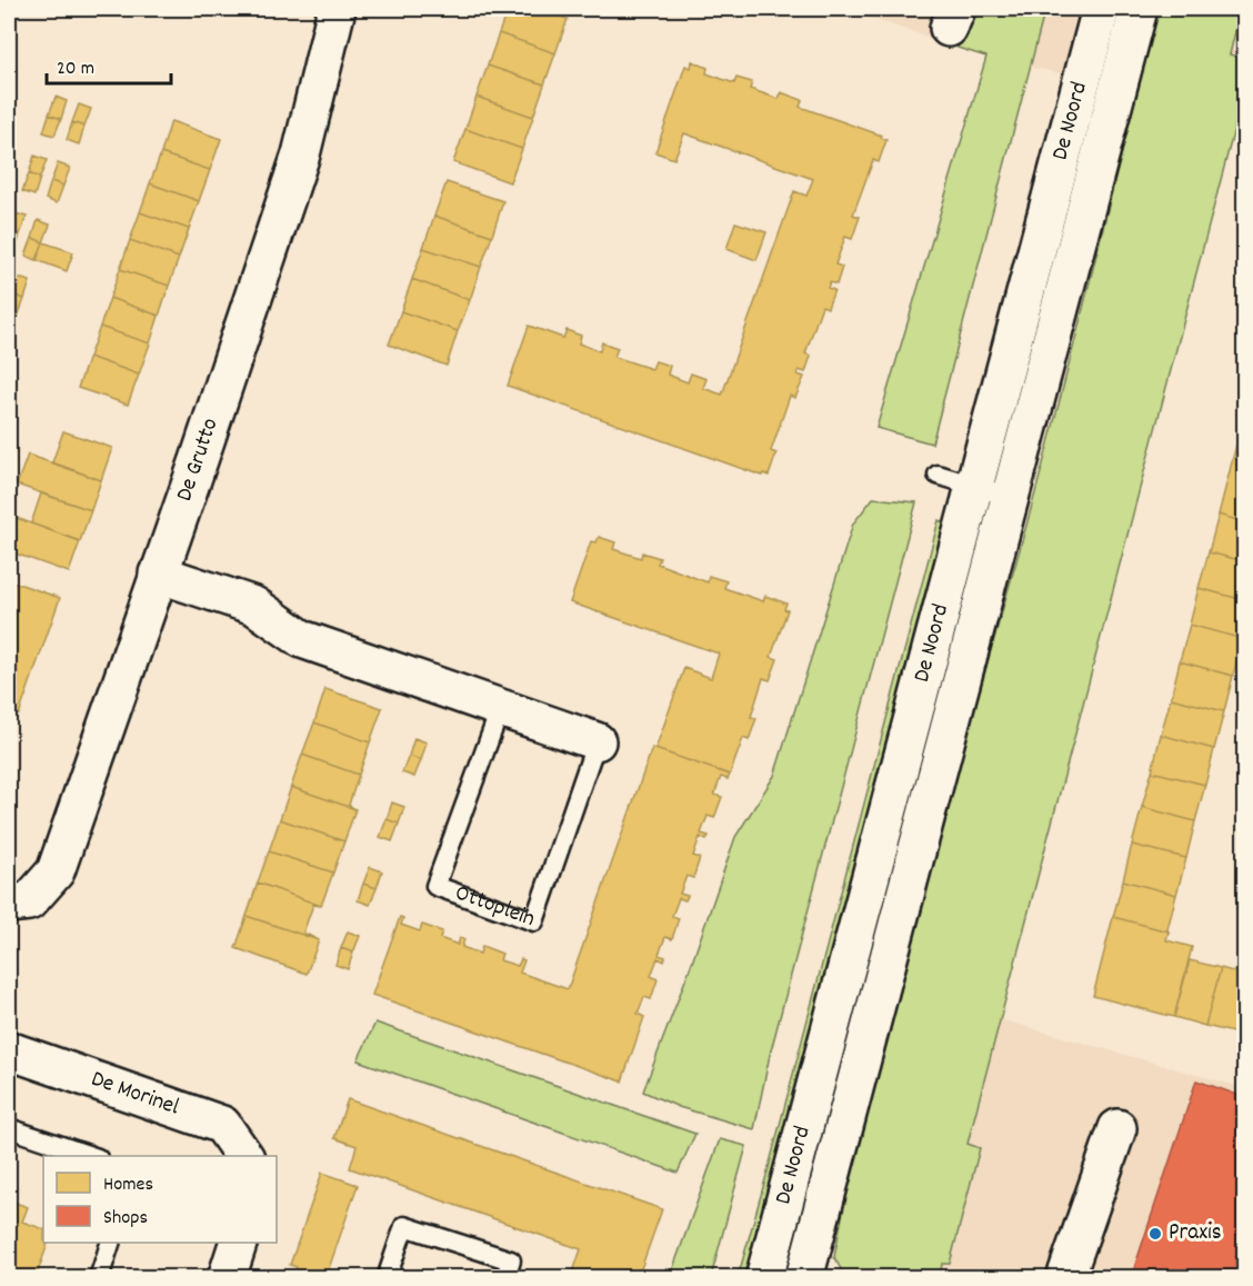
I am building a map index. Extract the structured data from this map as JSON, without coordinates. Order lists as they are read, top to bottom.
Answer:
{
  "streets": {
    "main road": [
      "De Noord",
      "De Grutto",
      "Ottoplein",
      "De Morinel"
    ]
  },
  "crossings": [
    ["De Grutto", "Ottoplein"]
  ],
  "places": ["Praxis"],
  "legend": ["Homes", "Shops"],
  "scale_bar": "20 m"
}
